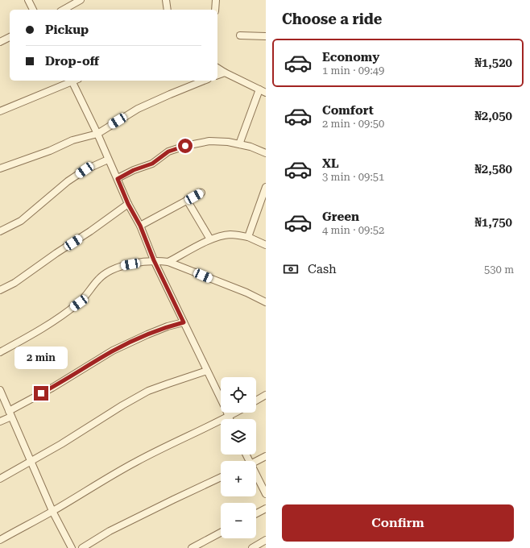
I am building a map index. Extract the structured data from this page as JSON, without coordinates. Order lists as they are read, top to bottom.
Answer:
{
  "page": {
    "heading": "Choose a ride",
    "banner": ["Pickup", "Drop-off"],
    "list": [
      {
        "name": "Economy",
        "note": "1 min · 09:49",
        "value": "₦1,520"
      },
      {
        "name": "Comfort",
        "note": "2 min · 09:50",
        "value": "₦2,050"
      },
      {
        "name": "XL",
        "note": "3 min · 09:51",
        "value": "₦2,580"
      },
      {
        "name": "Green",
        "note": "4 min · 09:52",
        "value": "₦1,750"
      }
    ],
    "pay": ["Cash", "530 m"],
    "bubble": "2 min",
    "map_buttons": ["+", "−"],
    "buttons": "Confirm"
  }
}
